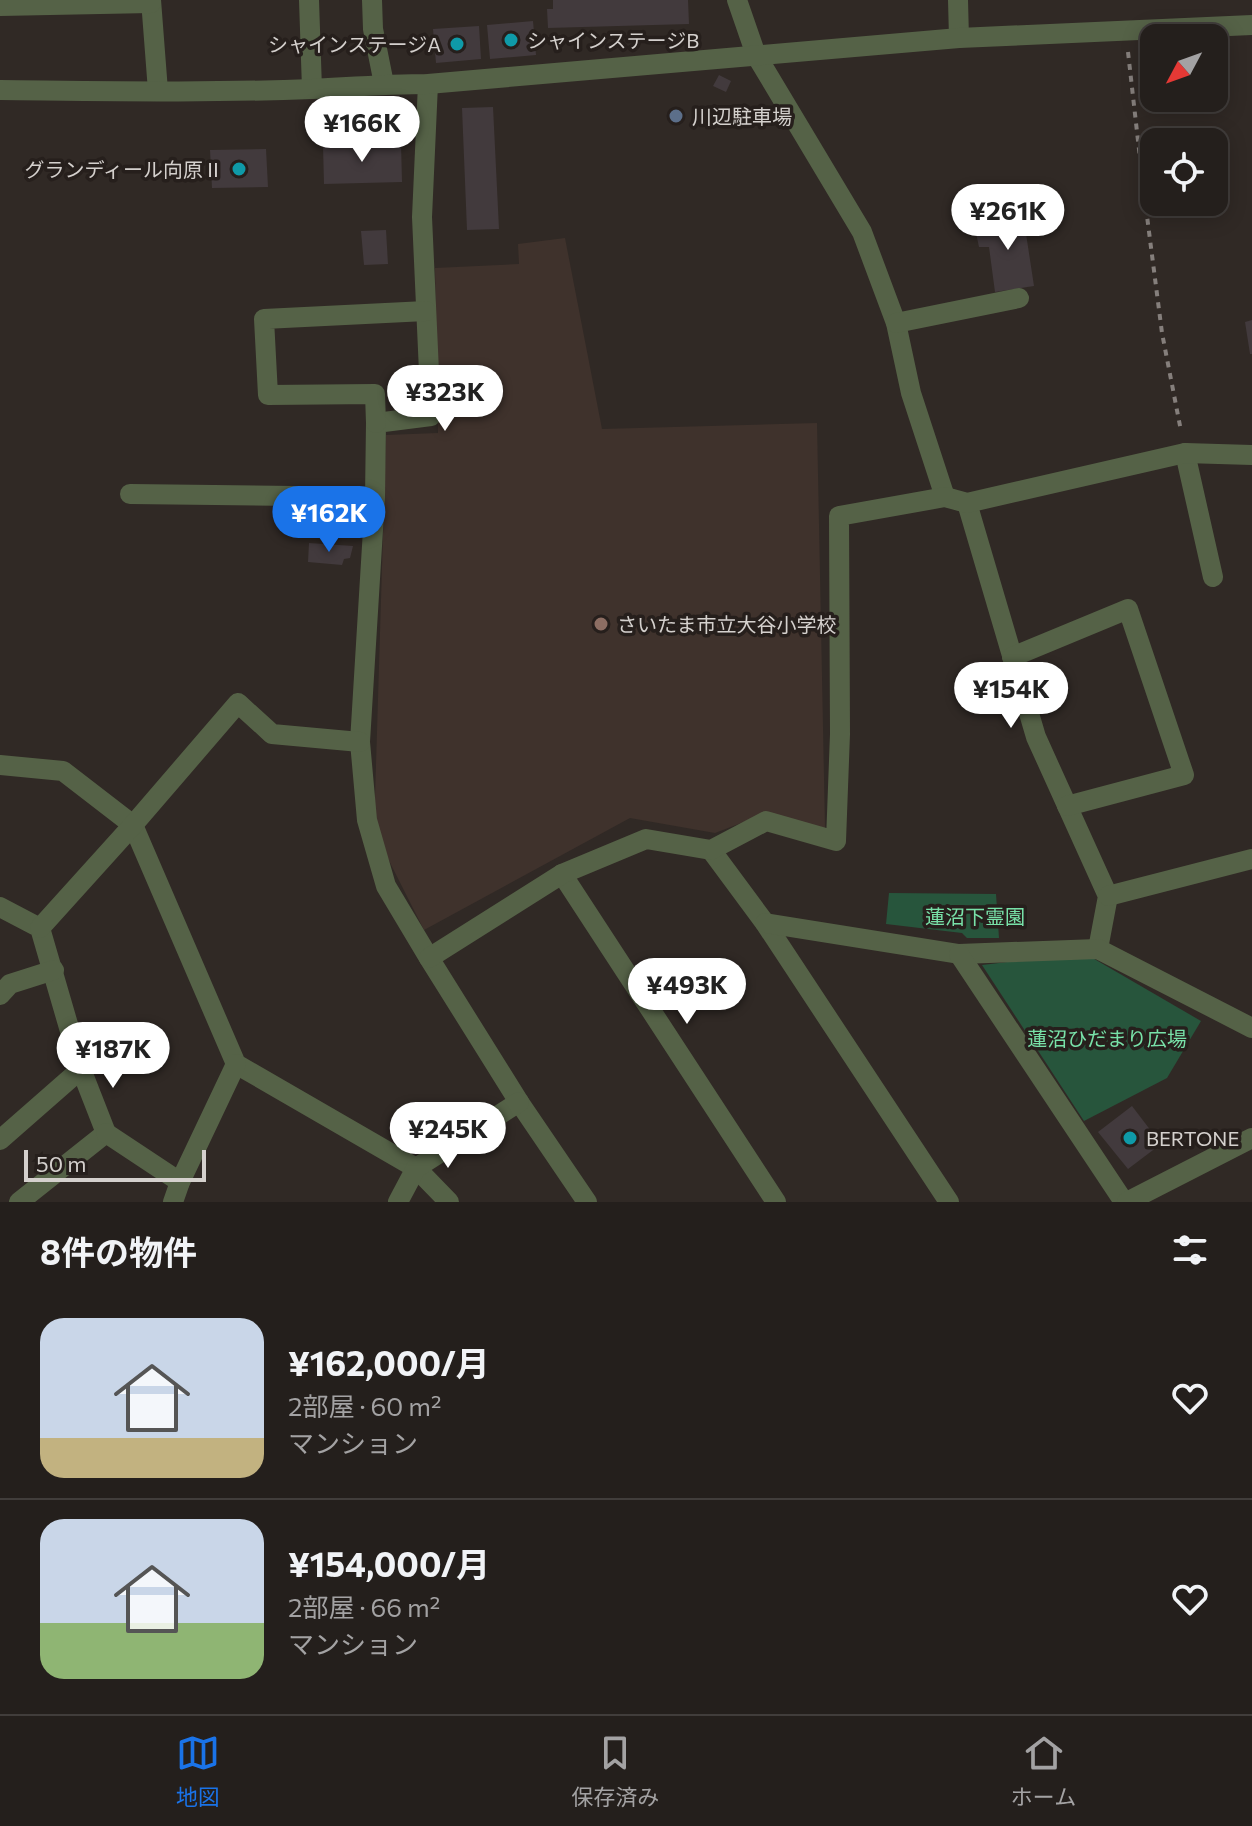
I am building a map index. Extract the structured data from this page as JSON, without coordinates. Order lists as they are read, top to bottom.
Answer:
{
  "parks": ["蓮沼下霊園", "蓮沼ひだまり広場"],
  "places": [
    "シャインステージB",
    "シャインステージA",
    "川辺駐車場",
    "グランディール向原Ⅱ",
    "さいたま市立大谷小学校",
    "BERTONE"
  ],
  "scale_bar": "50 m",
  "north": "bottom left",
  "page": {
    "price": [
      "¥166K",
      "¥261K",
      "¥323K",
      "¥162K",
      "¥154K",
      "¥493K",
      "¥187K",
      "¥245K"
    ],
    "scale": "50 m",
    "heading": "8件の物件",
    "list": [
      {
        "name": "¥162,000/月",
        "note": "2部屋 · 60 m² · マンション"
      },
      {
        "name": "¥154,000/月",
        "note": "2部屋 · 66 m² · マンション"
      }
    ],
    "tabs": ["地図", "保存済み", "ホーム"]
  }
}
